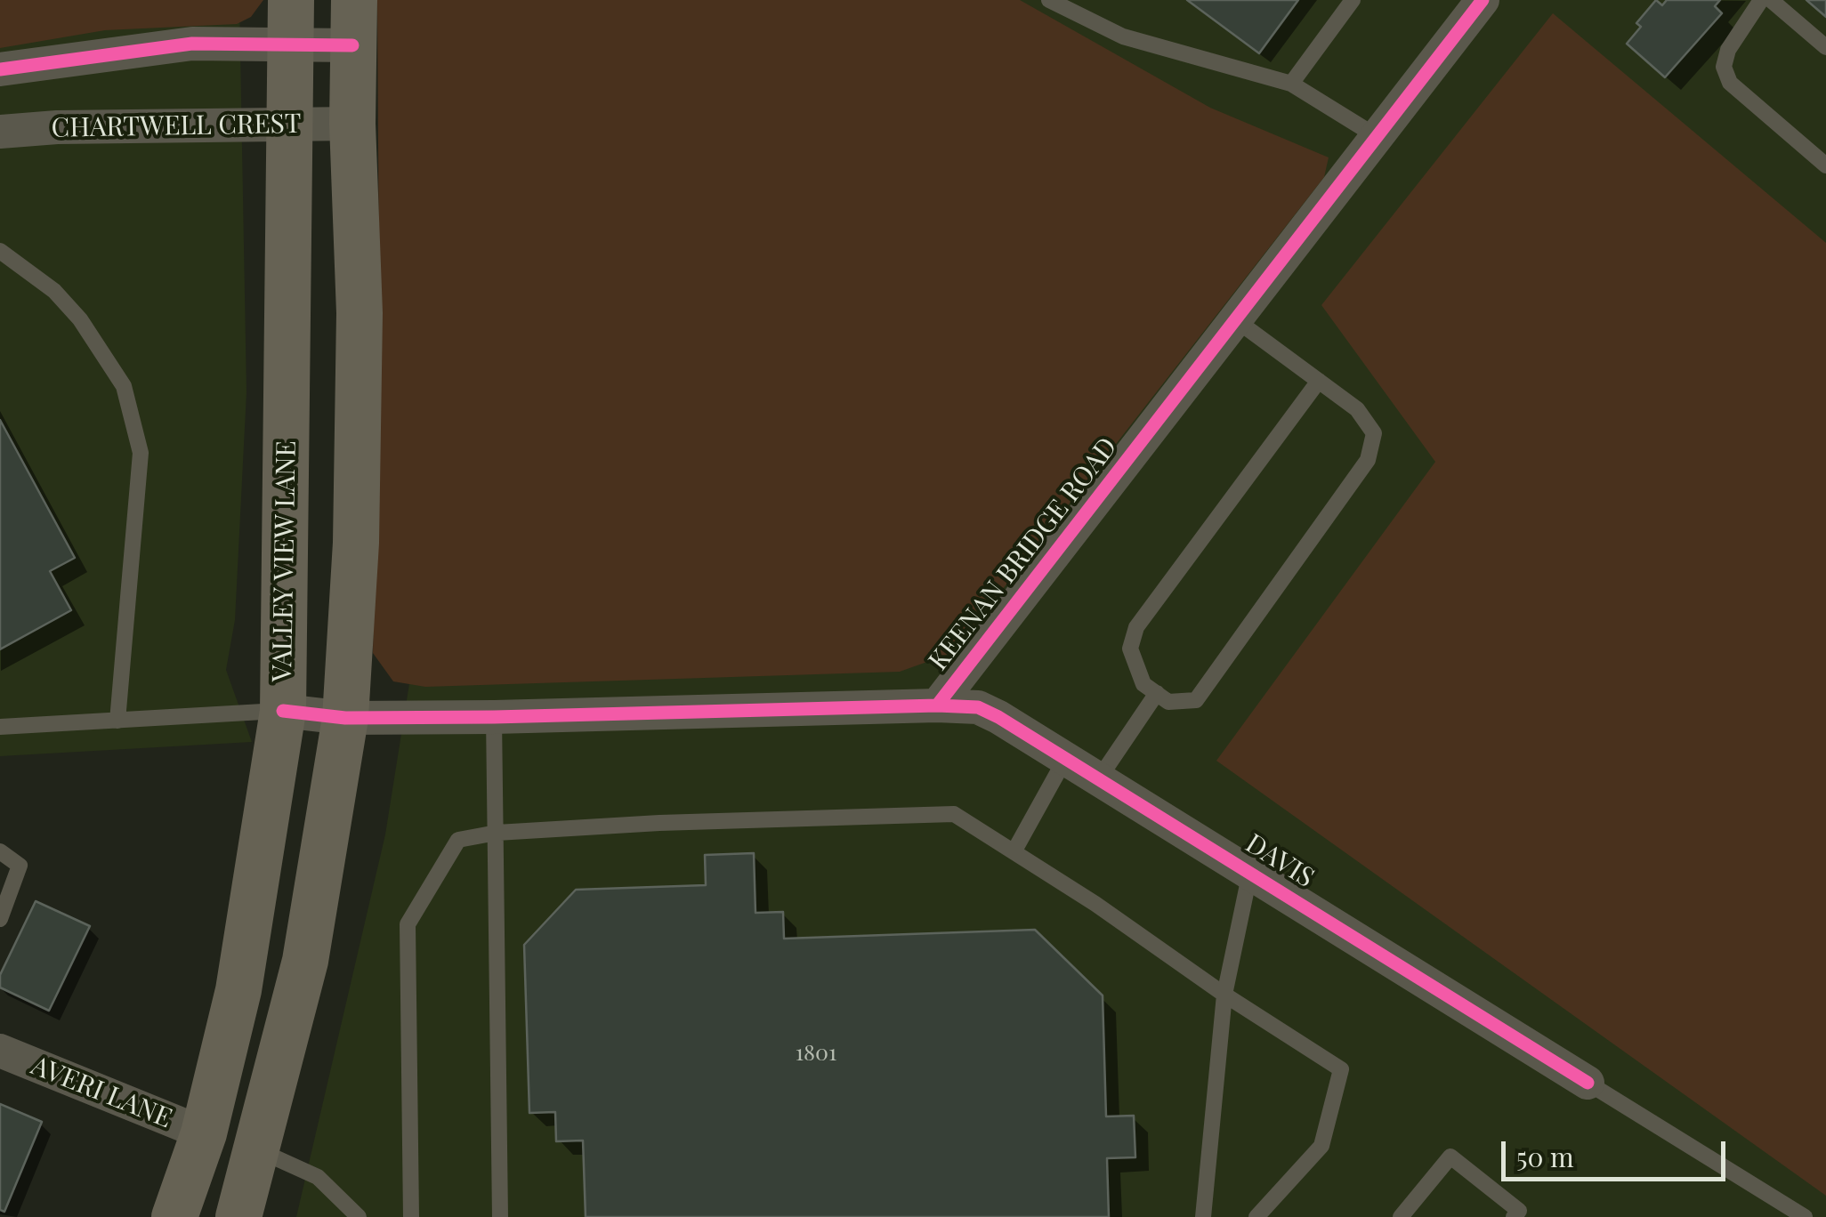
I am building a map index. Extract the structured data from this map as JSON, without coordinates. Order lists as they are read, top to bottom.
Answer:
{
  "streets": {
    "main road": ["VALLEY VIEW LANE"],
    "street": [
      "CHARTWELL CREST",
      "KEENAN BRIDGE ROAD",
      "DAVIS",
      "AVERI LANE"
    ]
  },
  "crossings": [
    ["CHARTWELL CREST", "VALLEY VIEW LANE"],
    ["KEENAN BRIDGE ROAD", "VALLEY VIEW LANE"],
    ["KEENAN BRIDGE ROAD", "DAVIS"],
    ["VALLEY VIEW LANE", "AVERI LANE"]
  ],
  "house_numbers": ["1801"],
  "scale_bar": "50 m"
}
